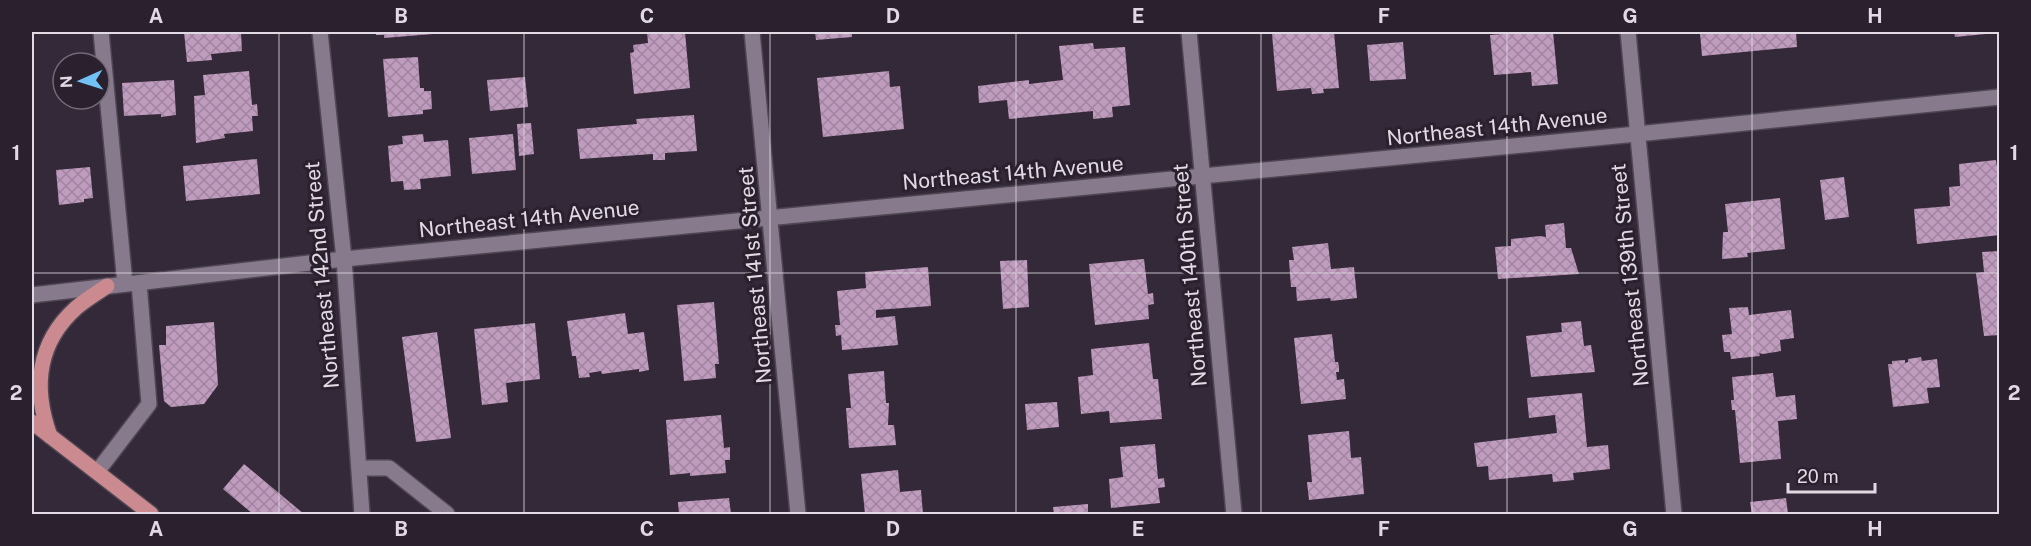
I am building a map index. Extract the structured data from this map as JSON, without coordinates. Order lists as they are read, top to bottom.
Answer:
{
  "streets": {
    "street": [
      "Northeast 14th Avenue",
      "Northeast 142nd Street",
      "Northeast 141st Street",
      "Northeast 140th Street",
      "Northeast 139th Street"
    ]
  },
  "crossings": [
    ["Northeast 14th Avenue", "Northeast 142nd Street"],
    ["Northeast 14th Avenue", "Northeast 141st Street"],
    ["Northeast 14th Avenue", "Northeast 140th Street"],
    ["Northeast 14th Avenue", "Northeast 139th Street"]
  ],
  "scale_bar": "20 m",
  "north": "left",
  "grid": {
    "columns": [
      "A",
      "B",
      "C",
      "D",
      "E",
      "F",
      "G",
      "H"
    ],
    "rows": ["1", "2"]
  }
}
